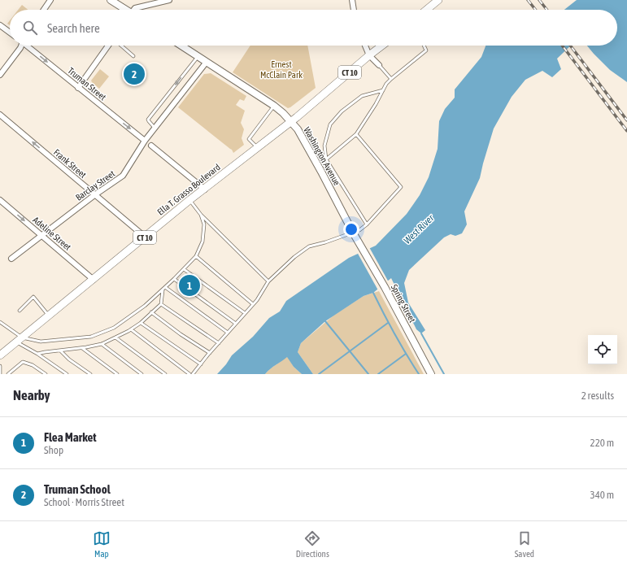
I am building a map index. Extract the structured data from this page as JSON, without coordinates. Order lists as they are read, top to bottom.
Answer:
{
  "streets": {
    "main road": [
      "CT 10",
      "Washington Avenue",
      "Ella T. Grasso Boulevard",
      "Spring Street"
    ],
    "street": [
      "Truman Street",
      "Frank Street",
      "Barclay Street",
      "Adeline Street"
    ]
  },
  "crossings": [
    ["Truman Street", "Barclay Street"],
    ["Washington Avenue", "Barclay Street"],
    ["Washington Avenue", "Ella T. Grasso Boulevard"],
    ["Washington Avenue", "Spring Street"],
    ["Frank Street", "Barclay Street"],
    ["Frank Street", "Ella T. Grasso Boulevard"],
    ["Barclay Street", "Adeline Street"],
    ["Ella T. Grasso Boulevard", "Adeline Street"]
  ],
  "one_way": ["Truman Street", "Frank Street", "Adeline Street"],
  "water": ["West River"],
  "parks": ["Ernest McClain Park"],
  "page": {
    "search": "Search here",
    "pins": ["2", "1"],
    "heading": ["Nearby", "2 results"],
    "list": [
      {
        "mark": "1",
        "name": "Flea Market",
        "note": "Shop",
        "value": "220 m"
      },
      {
        "mark": "2",
        "name": "Truman School",
        "note": "School · Morris Street",
        "value": "340 m"
      }
    ],
    "nav": ["Map", "Directions", "Saved"]
  }
}
